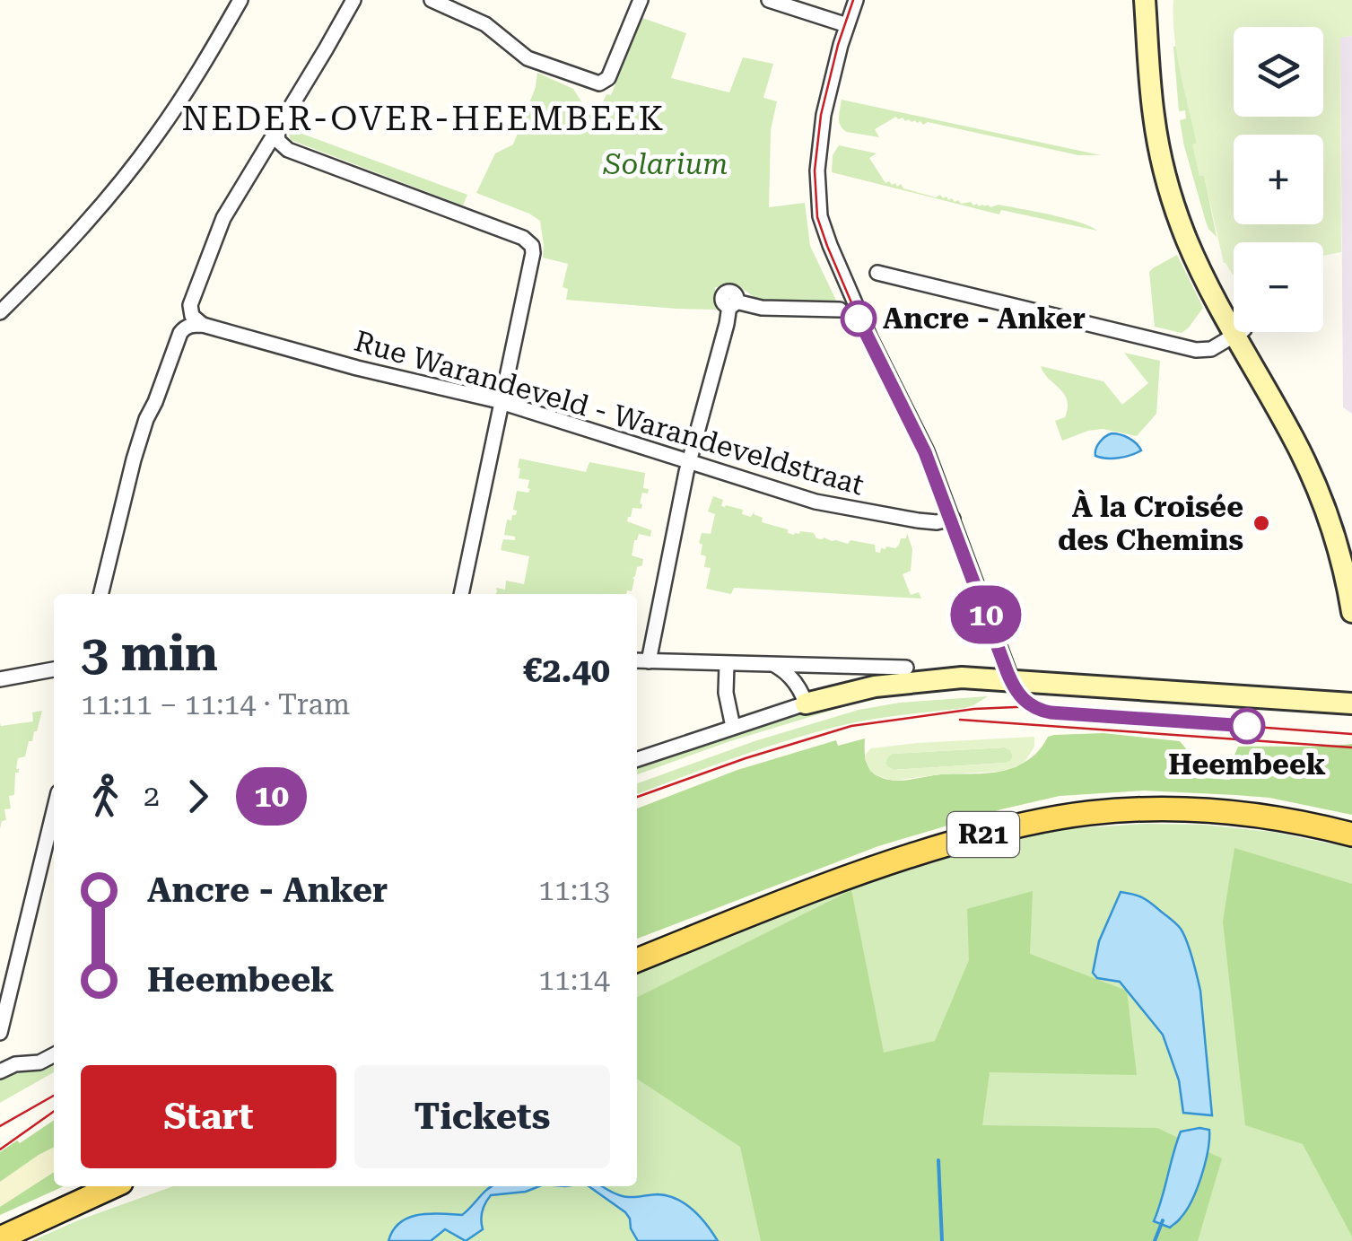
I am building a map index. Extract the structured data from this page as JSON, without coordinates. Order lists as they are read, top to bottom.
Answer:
{
  "streets": {
    "main road": ["R21"],
    "street": ["Rue Warandeveld - Warandeveldstraat"]
  },
  "districts": ["NEDER-OVER-HEEMBEEK"],
  "parks": ["Solarium"],
  "places": ["Ancre - Anker", "À la Croisée des Chemins", "Heembeek"],
  "lines": ["tram line 10"],
  "page": {
    "on_map": "10",
    "map_buttons": ["+", "−"],
    "heading": ["3 min", "11:11 – 11:14 · Tram", "€2.40"],
    "legs": ["2", "10"],
    "list": [
      {
        "name": "Ancre - Anker",
        "value": "11:13"
      },
      {
        "name": "Heembeek",
        "value": "11:14"
      }
    ],
    "buttons": ["Start", "Tickets"]
  }
}
